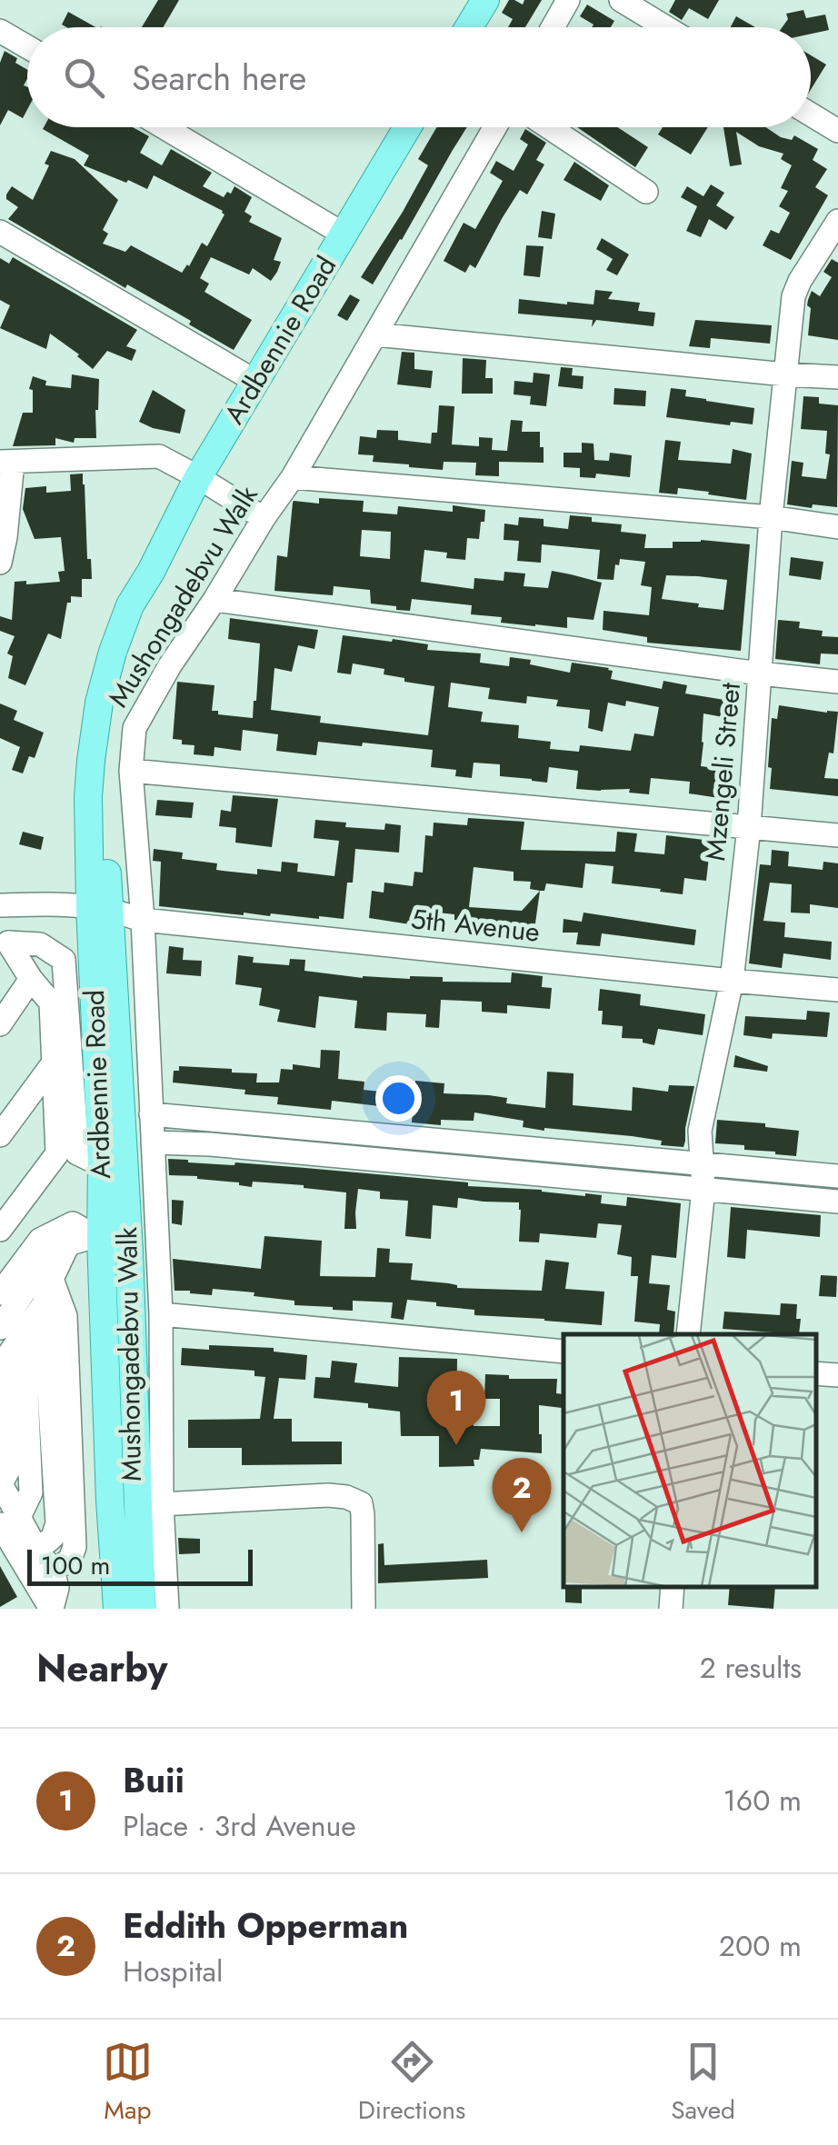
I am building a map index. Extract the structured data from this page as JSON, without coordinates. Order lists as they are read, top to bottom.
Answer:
{
  "streets": {
    "main road": ["Ardbennie Road"],
    "street": ["Mushongadebvu Walk", "Mzengeli Street", "5th Avenue"]
  },
  "crossings": [
    ["Ardbennie Road", "5th Avenue"],
    ["Mushongadebvu Walk", "5th Avenue"],
    ["Mzengeli Street", "5th Avenue"]
  ],
  "scale_bar": "100 m",
  "page": {
    "search": "Search here",
    "pins": ["1", "2"],
    "scale": "100 m",
    "heading": ["Nearby", "2 results"],
    "list": [
      {
        "mark": "1",
        "name": "Buii",
        "note": "Place · 3rd Avenue",
        "value": "160 m"
      },
      {
        "mark": "2",
        "name": "Eddith Opperman",
        "note": "Hospital",
        "value": "200 m"
      }
    ],
    "nav": ["Map", "Directions", "Saved"]
  }
}
